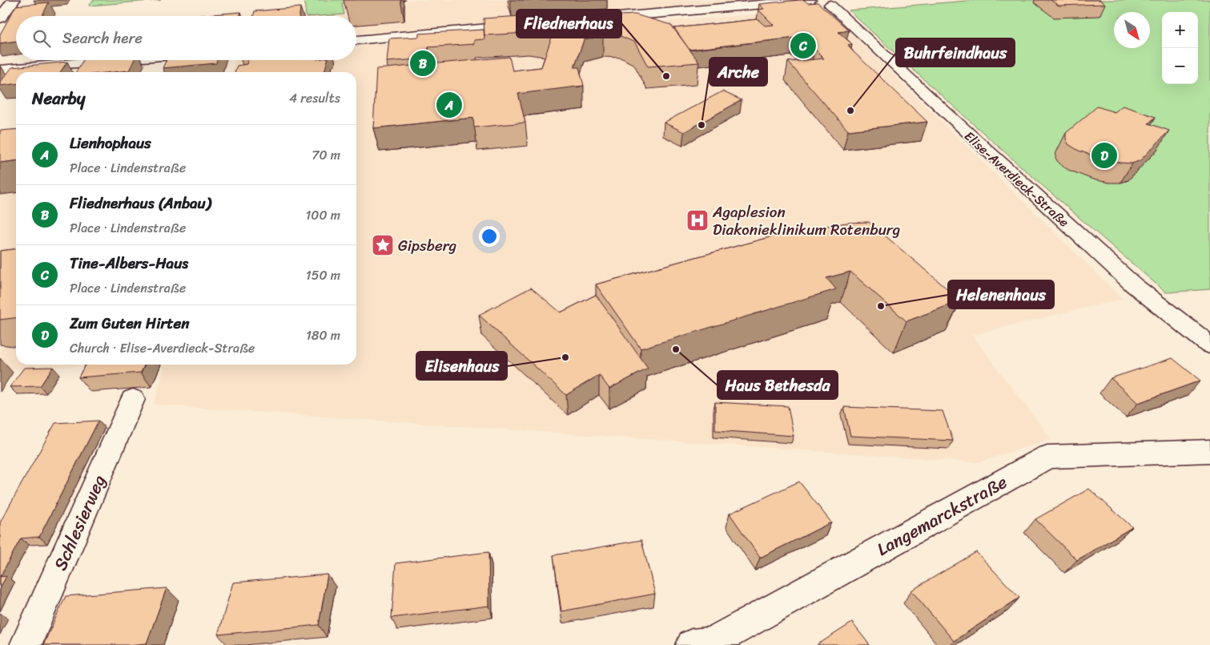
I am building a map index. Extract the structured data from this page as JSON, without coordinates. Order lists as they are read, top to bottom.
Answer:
{
  "streets": {
    "street": ["Elise-Averdieck-Straße", "Langemarckstraße", "Schlesierweg"]
  },
  "places": {
    "other": [
      "Fliednerhaus",
      "Buhrfeindhaus",
      "Arche",
      "Helenenhaus",
      "Haus Bethesda",
      "Elisenhaus"
    ],
    "hospital": ["Agaplesion Diakonieklinikum Rotenburg"],
    "place": ["Gipsberg"]
  },
  "north": "bottom right",
  "page": {
    "map_buttons": ["+", "−"],
    "search": "Search here",
    "pins": [
      "C",
      "B",
      "A",
      "D"
    ],
    "heading": ["Nearby", "4 results"],
    "list": [
      {
        "mark": "A",
        "name": "Lienhophaus",
        "note": "Place · Lindenstraße",
        "value": "70 m"
      },
      {
        "mark": "B",
        "name": "Fliednerhaus (Anbau)",
        "note": "Place · Lindenstraße",
        "value": "100 m"
      },
      {
        "mark": "C",
        "name": "Tine-Albers-Haus",
        "note": "Place · Lindenstraße",
        "value": "150 m"
      },
      {
        "mark": "D",
        "name": "Zum Guten Hirten",
        "note": "Church · Elise-Averdieck-Straße",
        "value": "180 m"
      }
    ]
  }
}
